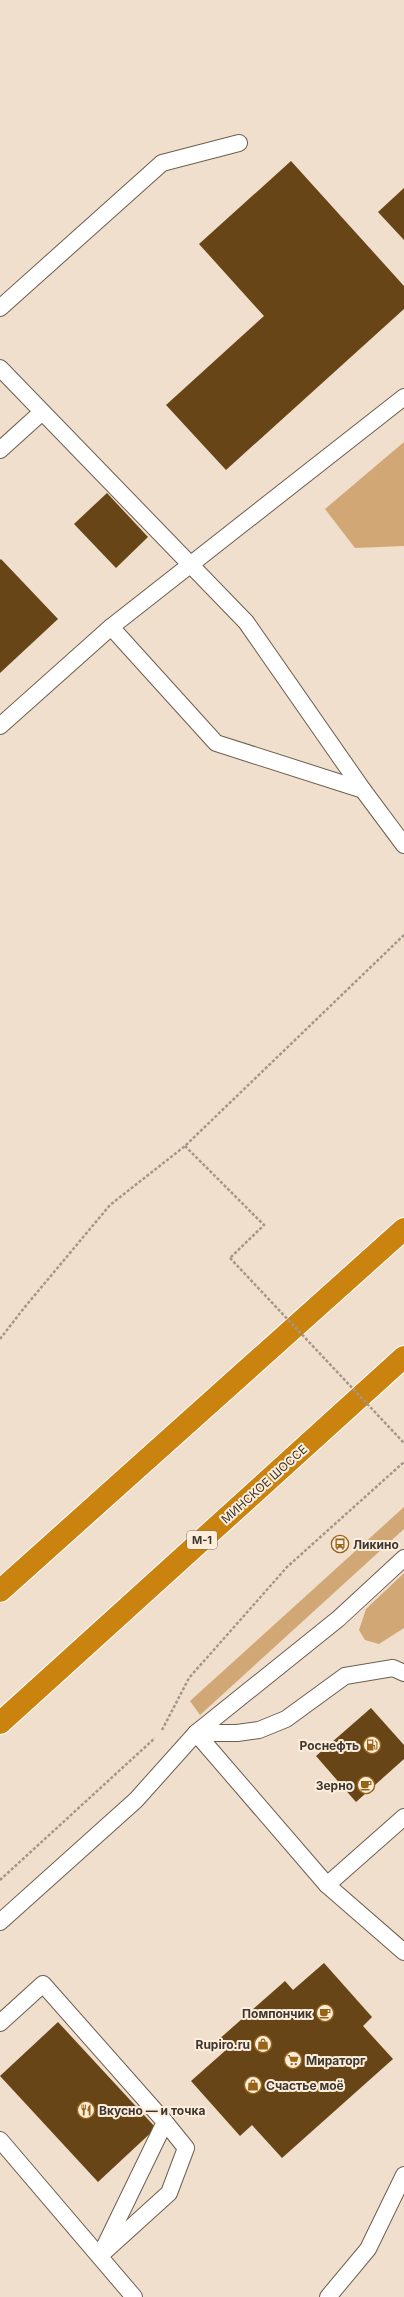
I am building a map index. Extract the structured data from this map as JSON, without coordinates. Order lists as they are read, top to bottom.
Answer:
{
  "streets": {
    "highway": ["МИНСКОЕ ШОССЕ", "М-1"]
  },
  "places": {
    "bus stop": ["Ликино"],
    "fuel station": ["Роснефть"],
    "cafe": ["Зерно", "Помпончик"],
    "shop": ["Rupiro.ru", "Счастье моё"],
    "supermarket": ["Мираторг"],
    "restaurant": ["Вкусно — и точка"]
  }
}
